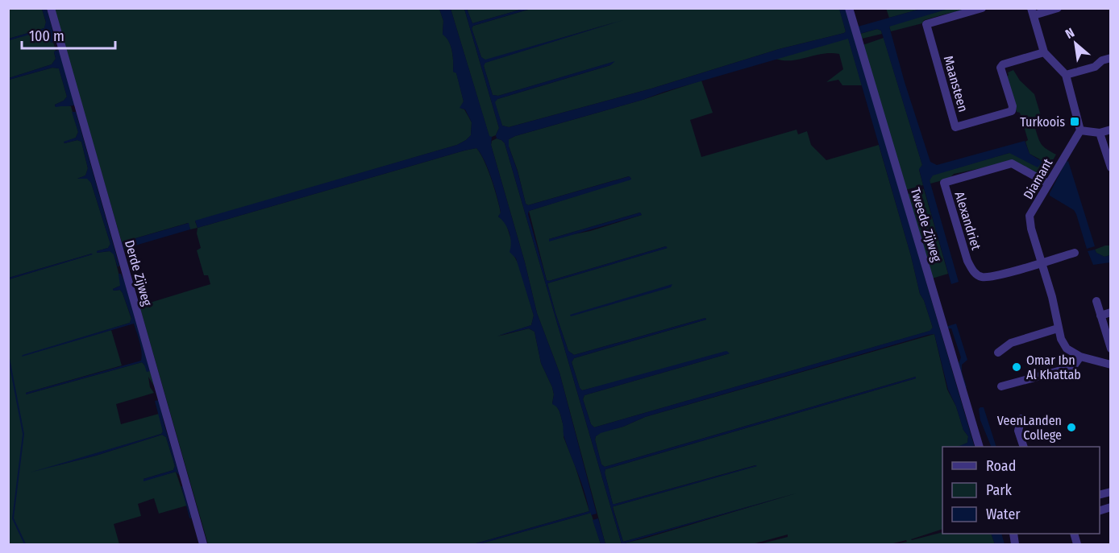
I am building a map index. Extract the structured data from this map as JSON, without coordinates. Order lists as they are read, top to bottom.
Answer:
{
  "streets": {
    "street": [
      "Maansteen",
      "Diamant",
      "Alexandriet",
      "Tweede Zijweg",
      "Derde Zijweg"
    ]
  },
  "crossings": [
    ["Diamant", "Alexandriet"]
  ],
  "places": {
    "transit": ["Turkoois"],
    "other": ["Omar Ibn Al Khattab", "VeenLanden College"]
  },
  "legend": ["Road", "Park", "Water"],
  "scale_bar": "100 m",
  "north": "top left"
}
